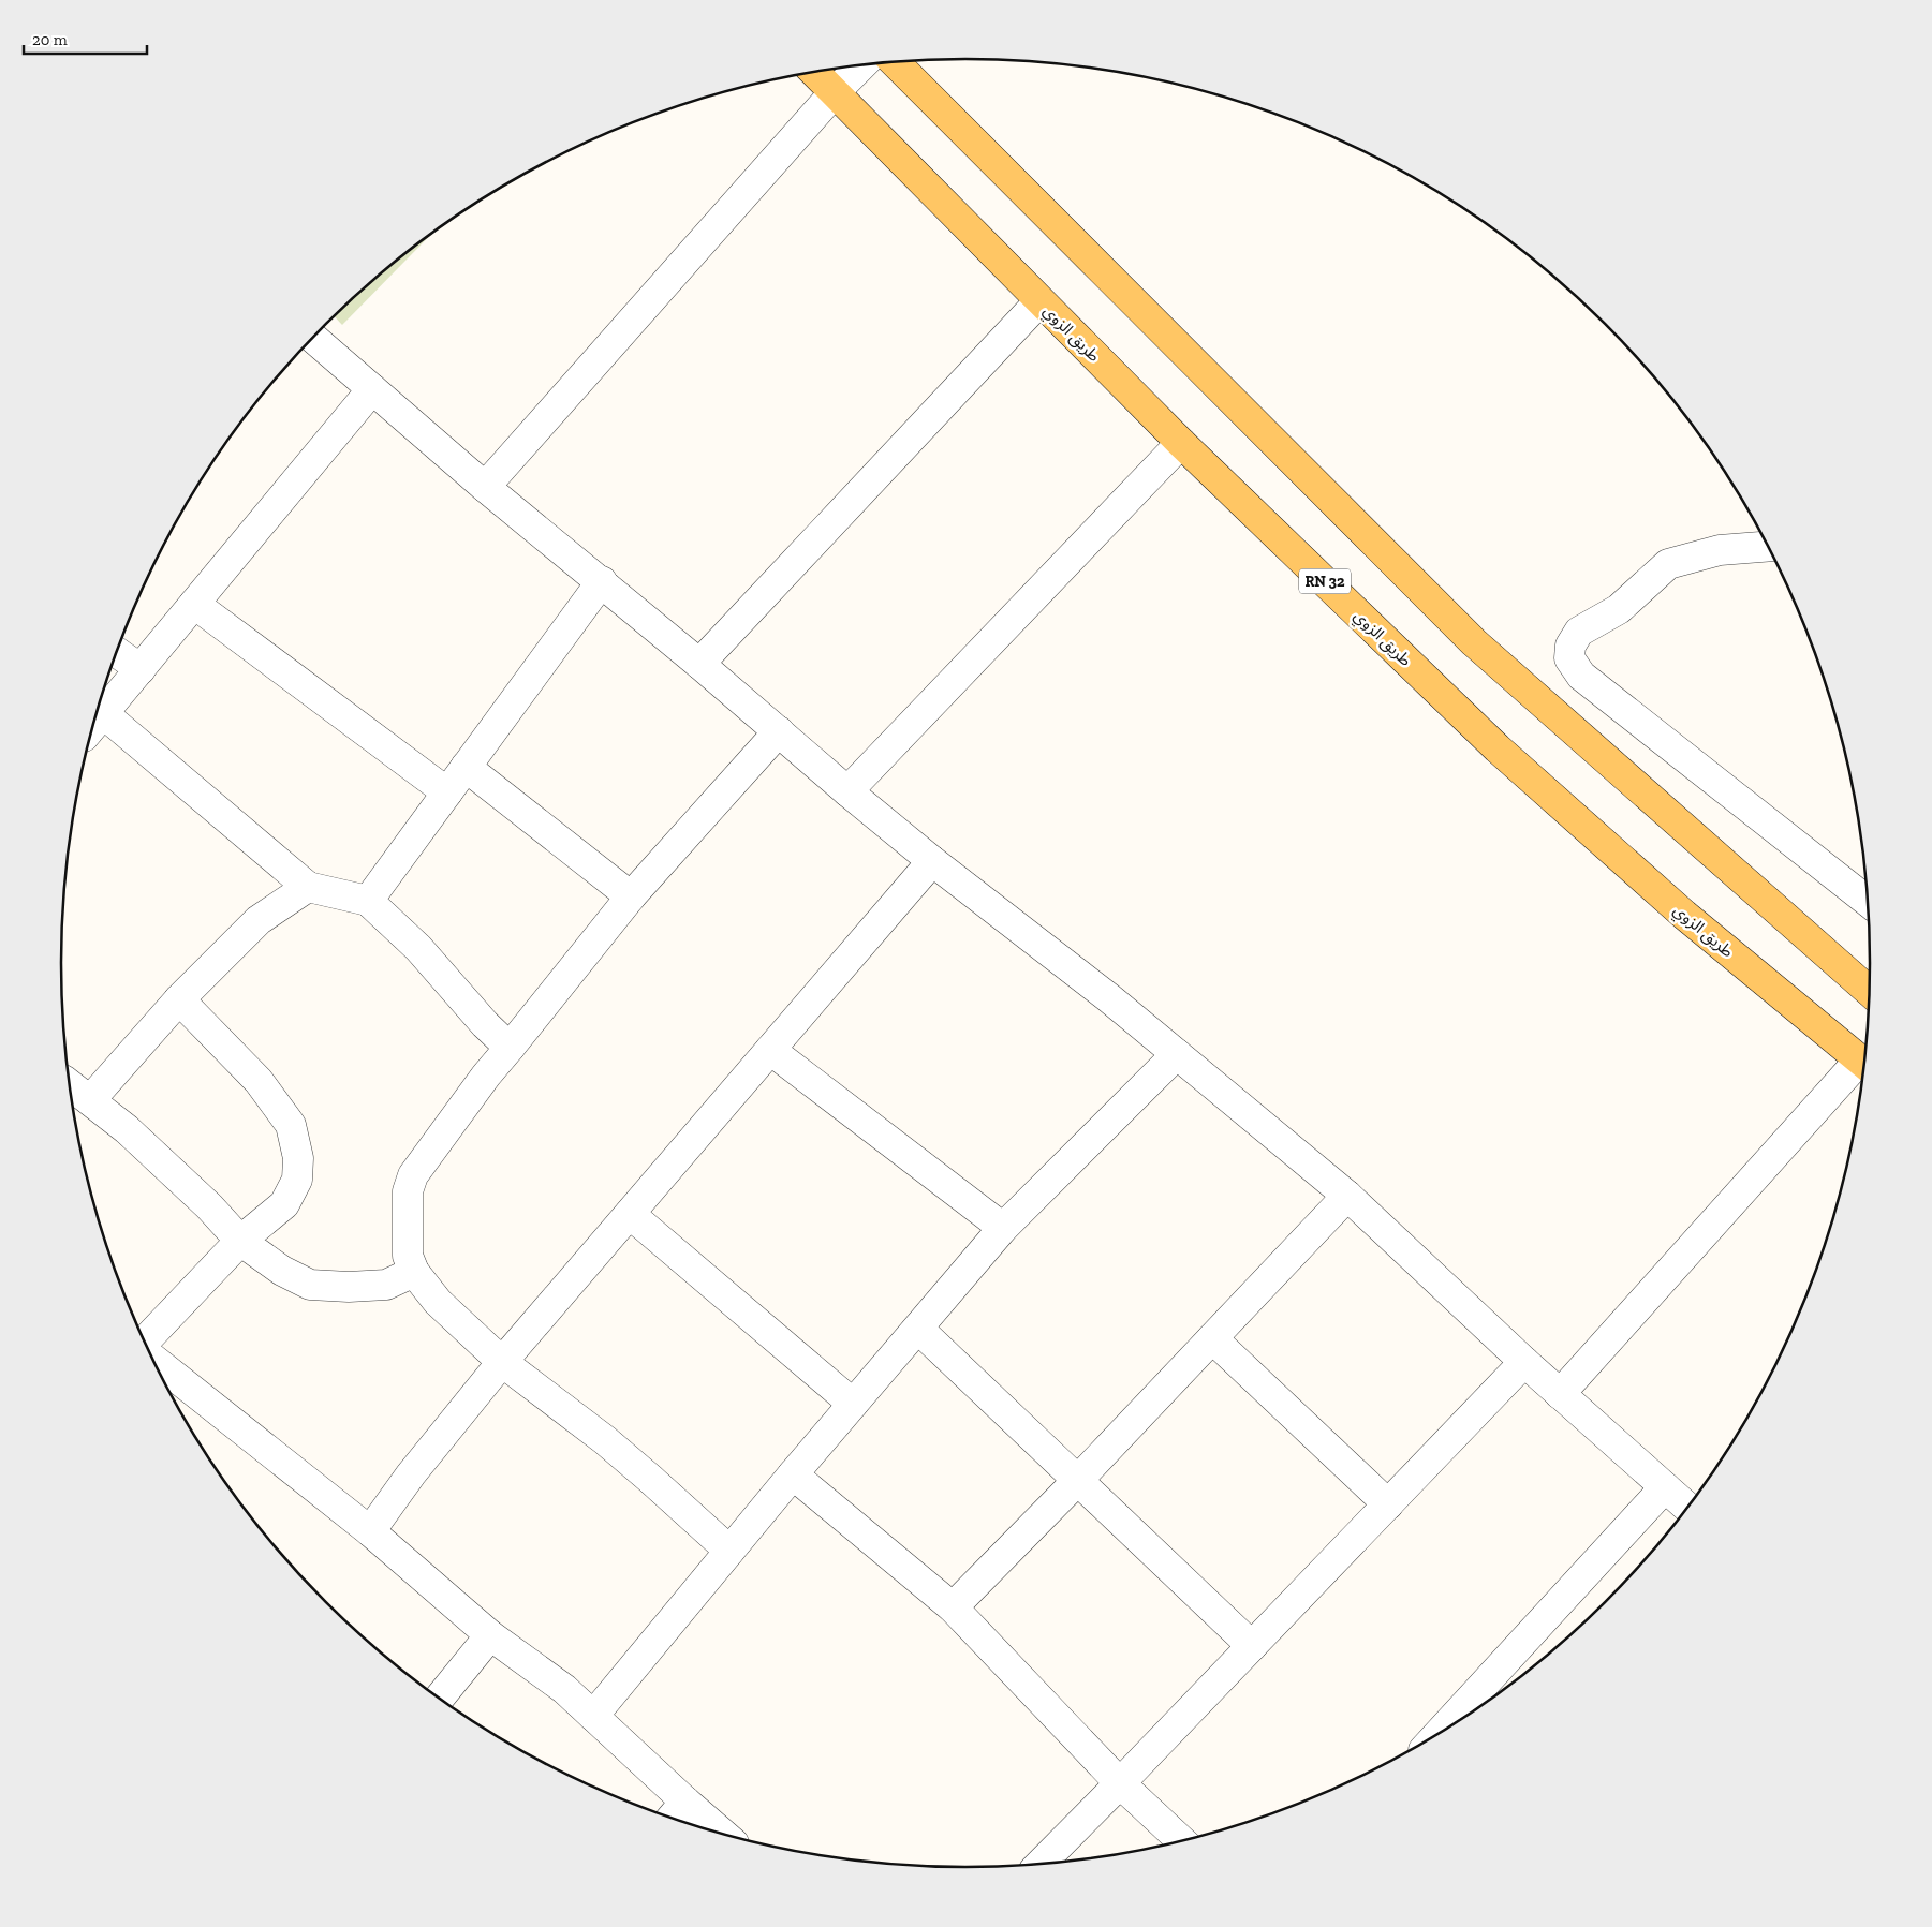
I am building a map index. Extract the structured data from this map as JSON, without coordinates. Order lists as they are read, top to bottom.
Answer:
{
  "streets": {
    "main road": ["طريق الزوي", "RN 32"]
  },
  "scale_bar": "20 m"
}
